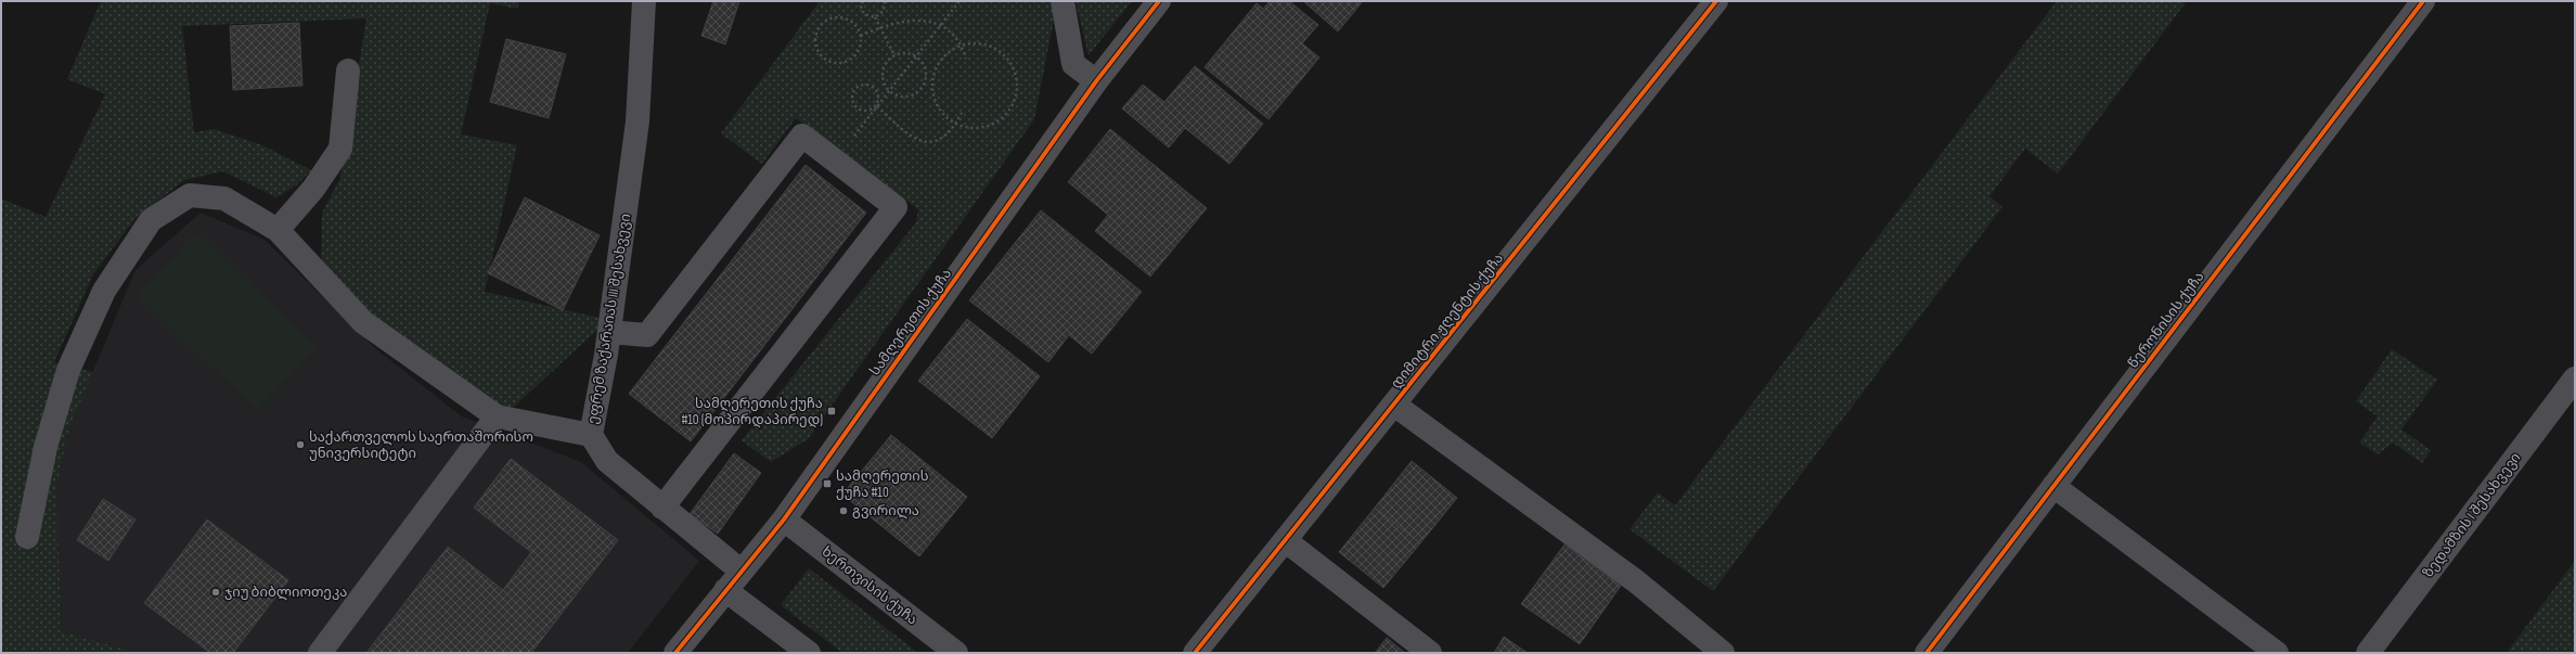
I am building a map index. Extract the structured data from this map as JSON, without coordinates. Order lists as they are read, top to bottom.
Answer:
{
  "streets": {
    "street": [
      "ეფრემ ზაქარაიას III შესახვევი",
      "წერონისის ქუჩა",
      "დიმიტრი ჟღენტის ქუჩა",
      "სამღერეთის ქუჩა",
      "ზედამზის I შესახვევი",
      "ხერთვისის ქუჩა"
    ]
  },
  "crossings": [
    ["ეფრემ ზაქარაიას III შესახვევი", "სამღერეთის ქუჩა"],
    ["სამღერეთის ქუჩა", "ხერთვისის ქუჩა"]
  ],
  "places": {
    "transit": ["სამღერეთის ქუჩა #10 (მოპირდაპირედ)", "სამღერეთის ქუჩა #10"],
    "other": ["საქართველოს საერთაშორისო უნივერსიტეტი", "გვირილა", "ჯიუ ბიბლიოთეკა"]
  }
}
